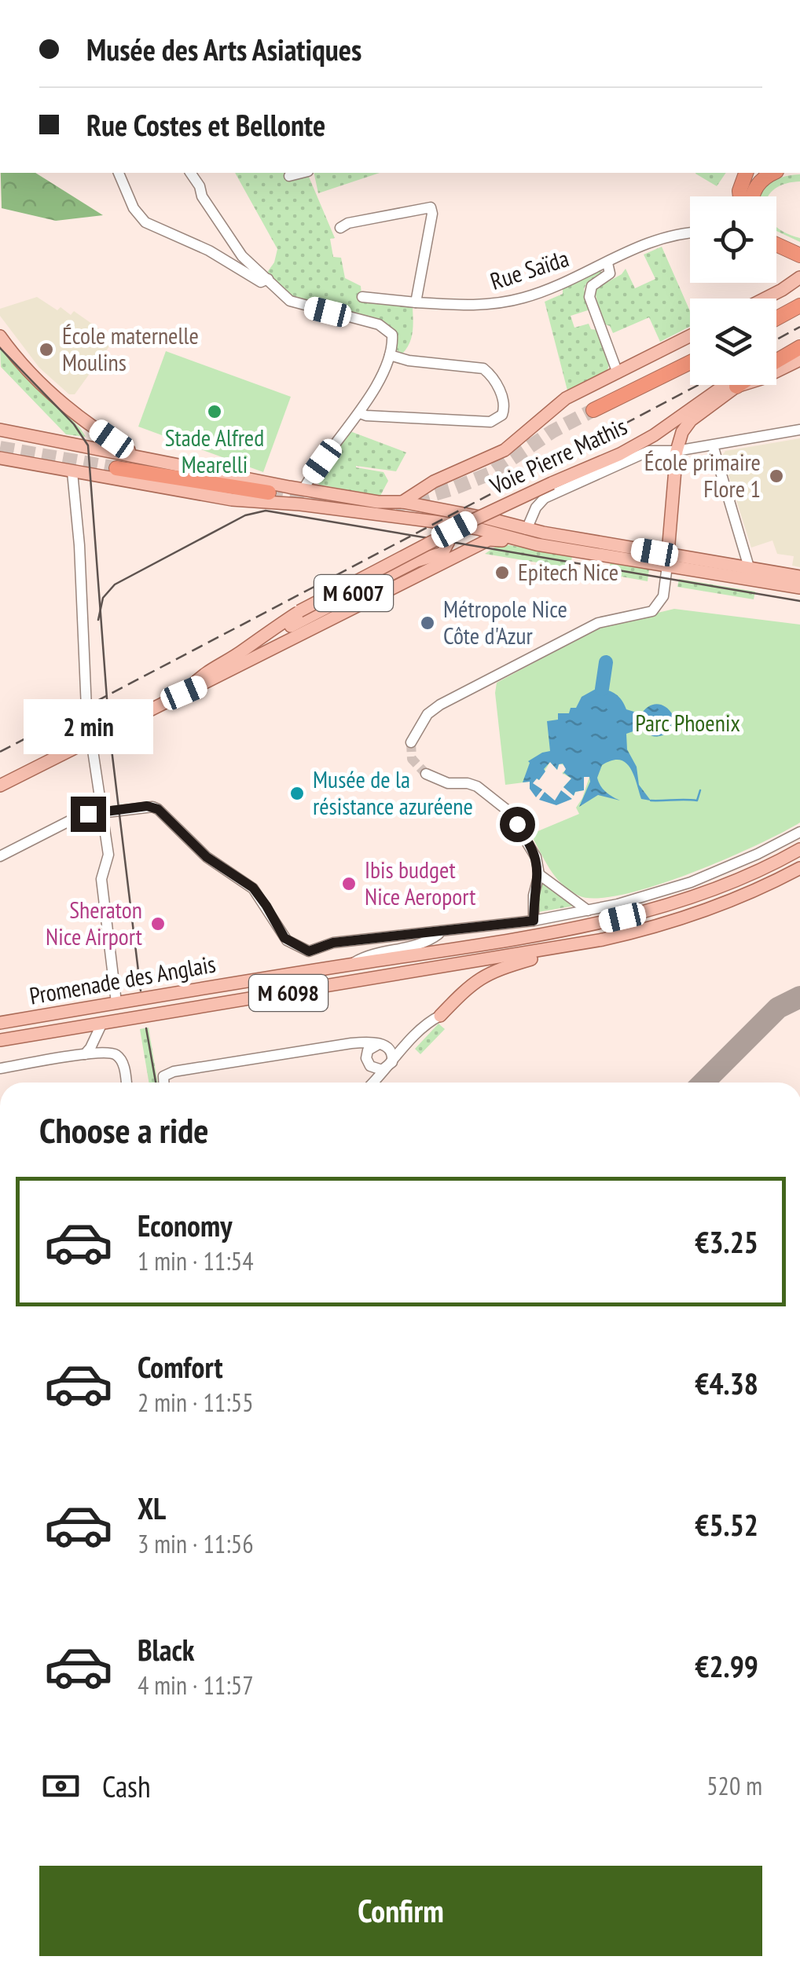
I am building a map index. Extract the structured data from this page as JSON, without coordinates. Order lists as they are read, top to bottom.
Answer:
{
  "streets": {
    "highway": ["Voie Pierre Mathis"],
    "main road": ["M 6007", "Promenade des Anglais", "M 6098"],
    "street": ["Rue Saïda"]
  },
  "crossings": [
    ["Voie Pierre Mathis", "M 6007"]
  ],
  "parks": ["Parc Phoenix"],
  "places": [
    "École maternelle Moulins",
    "Stade Alfred Mearelli",
    "École primaire Flore 1",
    "Epitech Nice",
    "Métropole Nice Côte d'Azur",
    "Musée de la résistance azuréene",
    "Ibis budget Nice Aeroport",
    "Sheraton Nice Airport"
  ],
  "page": {
    "banner": ["Musée des Arts Asiatiques", "Rue Costes et Bellonte"],
    "bubble": "2 min",
    "heading": "Choose a ride",
    "list": [
      {
        "name": "Economy",
        "note": "1 min · 11:54",
        "value": "€3.25"
      },
      {
        "name": "Comfort",
        "note": "2 min · 11:55",
        "value": "€4.38"
      },
      {
        "name": "XL",
        "note": "3 min · 11:56",
        "value": "€5.52"
      },
      {
        "name": "Black",
        "note": "4 min · 11:57",
        "value": "€2.99"
      }
    ],
    "pay": ["Cash", "520 m"],
    "buttons": "Confirm"
  }
}
